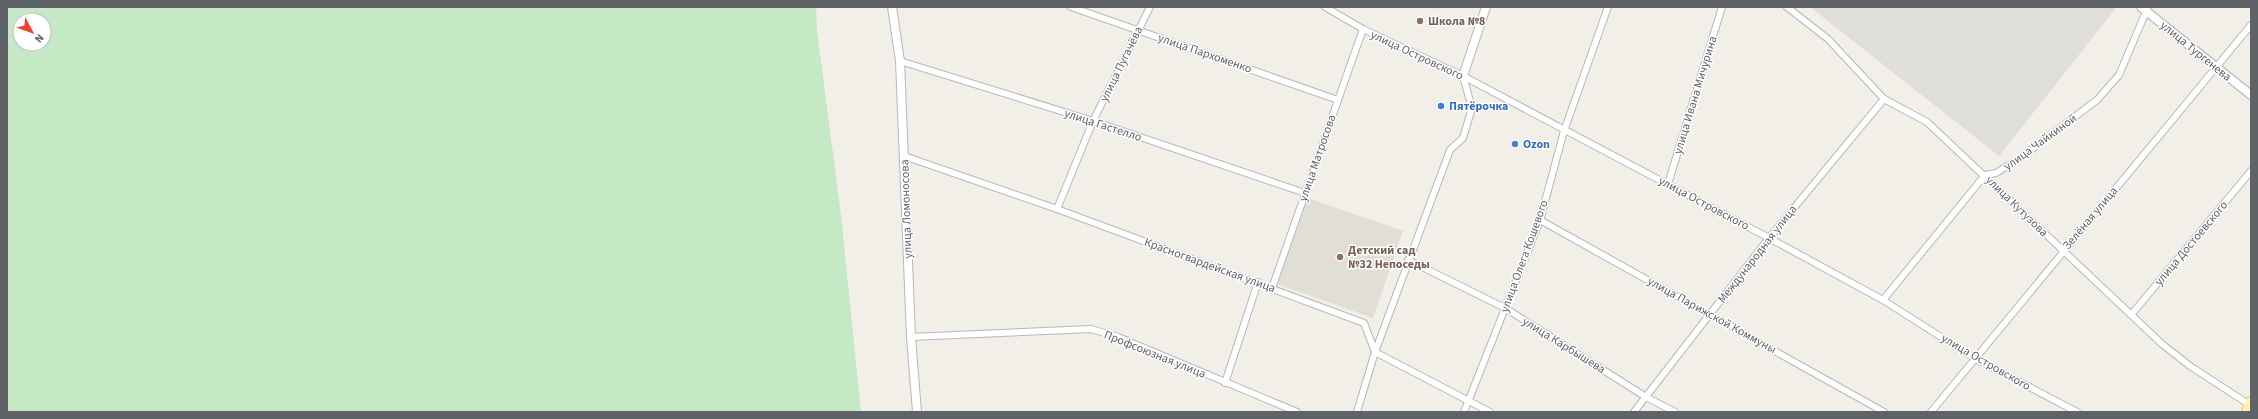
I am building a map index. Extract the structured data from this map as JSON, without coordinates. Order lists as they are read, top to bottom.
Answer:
{
  "streets": {
    "street": [
      "улица Тургенева",
      "улица Пархоменко",
      "улица Островского",
      "улица Пугачёва",
      "улица Ивана Мичурина",
      "улица Гастелло",
      "улица Чайкиной",
      "улица Матросова",
      "улица Кутузова",
      "улица Ломоносова",
      "Зелёная улица",
      "улица Достоевского",
      "Международная улица",
      "улица Олега Кошевого",
      "Красногвардейская улица",
      "улица Парижской Коммуны",
      "улица Карбышева",
      "Профсоюзная улица"
    ]
  },
  "crossings": [
    ["улица Тургенева", "улица Чайкиной"],
    ["улица Тургенева", "Зелёная улица"],
    ["улица Пархоменко", "улица Пугачёва"],
    ["улица Пархоменко", "улица Матросова"],
    ["улица Островского", "улица Ивана Мичурина"],
    ["улица Островского", "улица Матросова"],
    ["улица Островского", "Зелёная улица"],
    ["улица Островского", "Международная улица"],
    ["улица Островского", "улица Олега Кошевого"],
    ["улица Пугачёва", "улица Гастелло"],
    ["улица Пугачёва", "Красногвардейская улица"],
    ["улица Гастелло", "улица Матросова"],
    ["улица Гастелло", "улица Ломоносова"],
    ["улица Чайкиной", "улица Кутузова"],
    ["улица Матросова", "Красногвардейская улица"],
    ["улица Кутузова", "Зелёная улица"],
    ["улица Кутузова", "улица Достоевского"],
    ["улица Кутузова", "Международная улица"],
    ["улица Ломоносова", "Красногвардейская улица"],
    ["улица Ломоносова", "Профсоюзная улица"],
    ["Международная улица", "улица Парижской Коммуны"],
    ["Международная улица", "улица Карбышева"],
    ["улица Олега Кошевого", "улица Парижской Коммуны"],
    ["улица Олега Кошевого", "улица Карбышева"]
  ],
  "places": [
    "Школа №8",
    "Пятёрочка",
    "Ozon",
    "Детский сад №32 Непоседы"
  ],
  "north": "bottom right"
}
